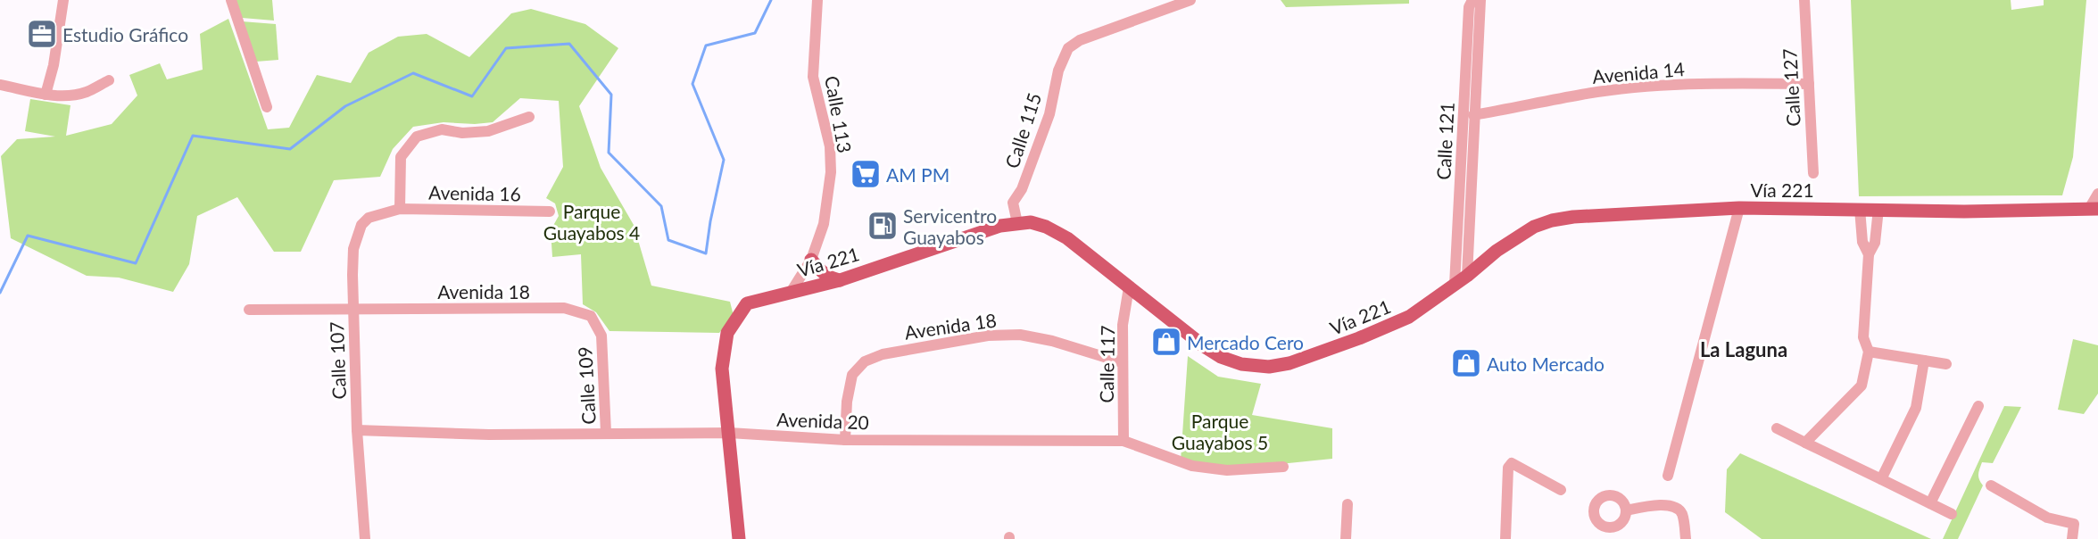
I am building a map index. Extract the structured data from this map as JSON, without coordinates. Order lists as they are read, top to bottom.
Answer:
{
  "streets": {
    "main road": ["Vía 221"],
    "street": [
      "Avenida 14",
      "Calle 127",
      "Calle 113",
      "Calle 115",
      "Calle 121",
      "Avenida 16",
      "Avenida 18",
      "Calle 107",
      "Calle 117",
      "Calle 109",
      "Avenida 20"
    ]
  },
  "crossings": [
    ["Avenida 14", "Calle 127"],
    ["Avenida 14", "Calle 121"],
    ["Calle 113", "Vía 221"],
    ["Calle 115", "Vía 221"],
    ["Calle 121", "Vía 221"],
    ["Vía 221", "Calle 117"],
    ["Vía 221", "Avenida 20"],
    ["Avenida 16", "Calle 107"],
    ["Avenida 18", "Calle 107"],
    ["Avenida 18", "Calle 117"],
    ["Avenida 18", "Calle 109"],
    ["Avenida 18", "Avenida 20"],
    ["Calle 107", "Avenida 20"],
    ["Calle 117", "Avenida 20"],
    ["Calle 109", "Avenida 20"]
  ],
  "districts": ["La Laguna"],
  "parks": ["Parque Guayabos 4", "Parque Guayabos 5"],
  "places": {
    "office": ["Estudio Gráfico"],
    "supermarket": ["AM PM"],
    "fuel station": ["Servicentro Guayabos"],
    "shop": ["Mercado Cero", "Auto Mercado"]
  }
}
